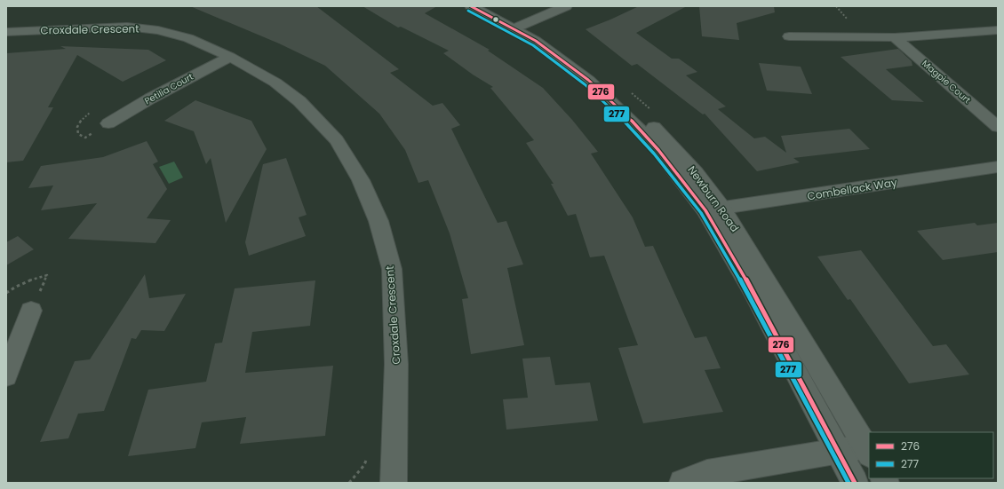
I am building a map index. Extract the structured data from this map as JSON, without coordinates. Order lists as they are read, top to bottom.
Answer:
{
  "streets": {
    "street": [
      "Croxdale Crescent",
      "Magpie Court",
      "Petilia Court",
      "Combellack Way",
      "Newburn Road"
    ]
  },
  "crossings": [
    ["Croxdale Crescent", "Petilia Court"],
    ["Combellack Way", "Newburn Road"]
  ],
  "lines": ["transit line 276", "transit line 277"],
  "legend": ["276", "277"]
}
